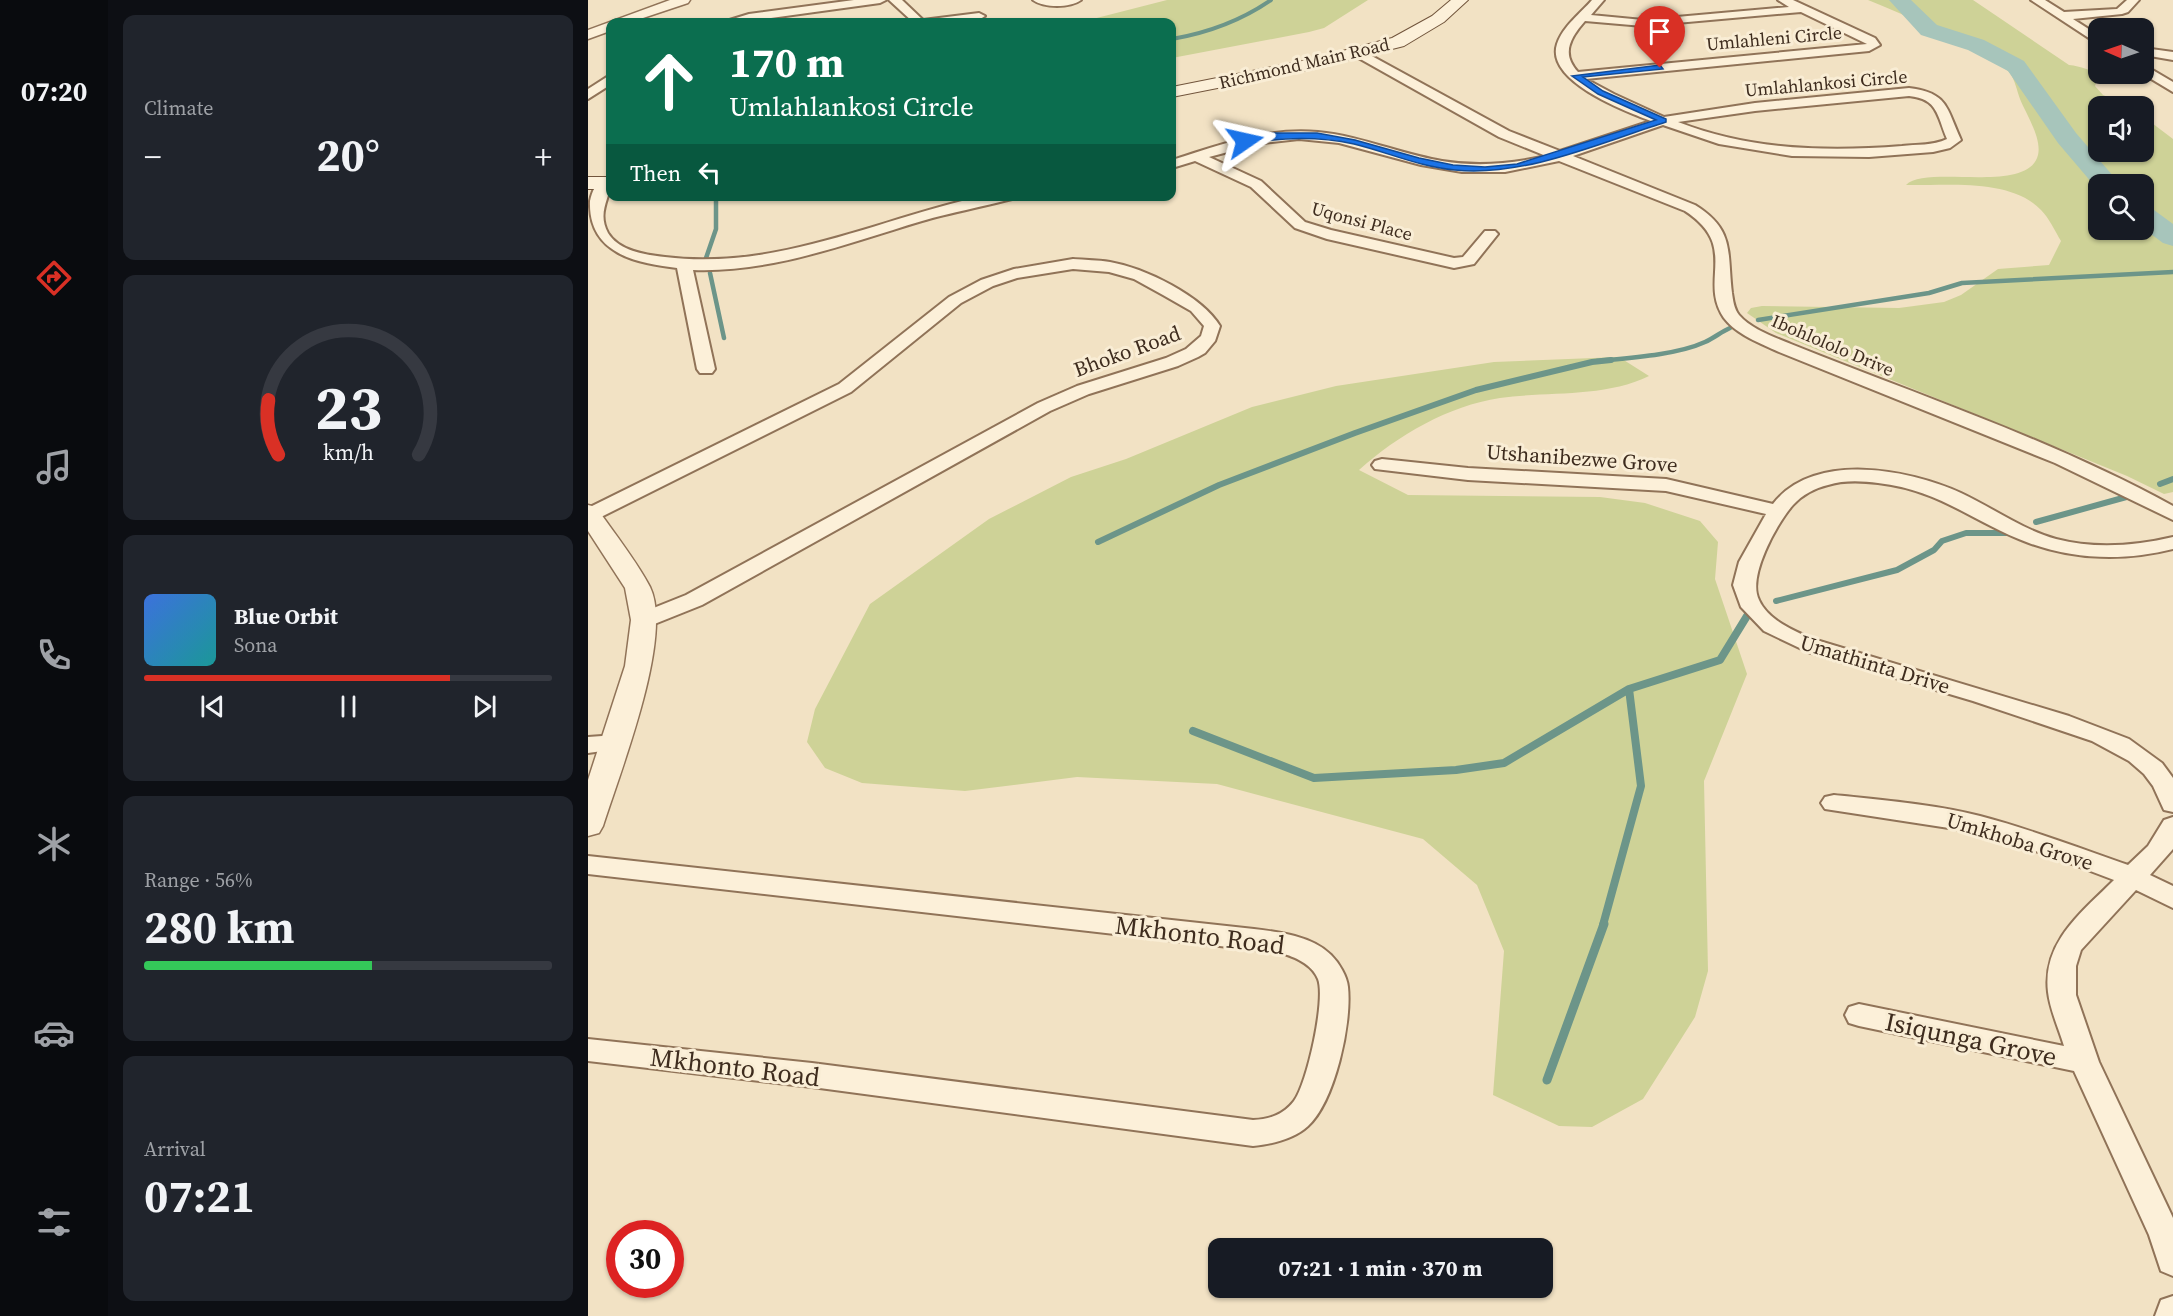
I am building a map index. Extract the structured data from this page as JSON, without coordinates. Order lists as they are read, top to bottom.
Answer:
{
  "streets": {
    "main road": ["Richmond Main Road"],
    "street": [
      "Umlahleni Circle",
      "Umlahlankosi Circle",
      "Uqonsi Place",
      "Ibohlololo Drive",
      "Bhoko Road",
      "Utshanibezwe Grove",
      "Umathinta Drive",
      "Umkhoba Grove",
      "Mkhonto Road",
      "Isiqunga Grove"
    ]
  },
  "crossings": [
    ["Richmond Main Road", "Ibohlololo Drive"],
    ["Umlahlankosi Circle", "Uqonsi Place"],
    ["Umlahlankosi Circle", "Ibohlololo Drive"],
    ["Utshanibezwe Grove", "Umathinta Drive"]
  ],
  "north": "left",
  "page": {
    "tabs": "07:20",
    "tile": [
      "Climate",
      ["Range · 56%", "280 km"],
      ["Arrival", "07:21"]
    ],
    "turn": ["170 m", "Umlahlankosi Circle"],
    "heat": ["−", "20°", "+"],
    "then": "Then",
    "song": ["Blue Orbit", "Sona"],
    "limit": "30",
    "trip": "07:21 · 1 min · 370 m",
    "gauge": ["23", "km/h"]
  }
}
